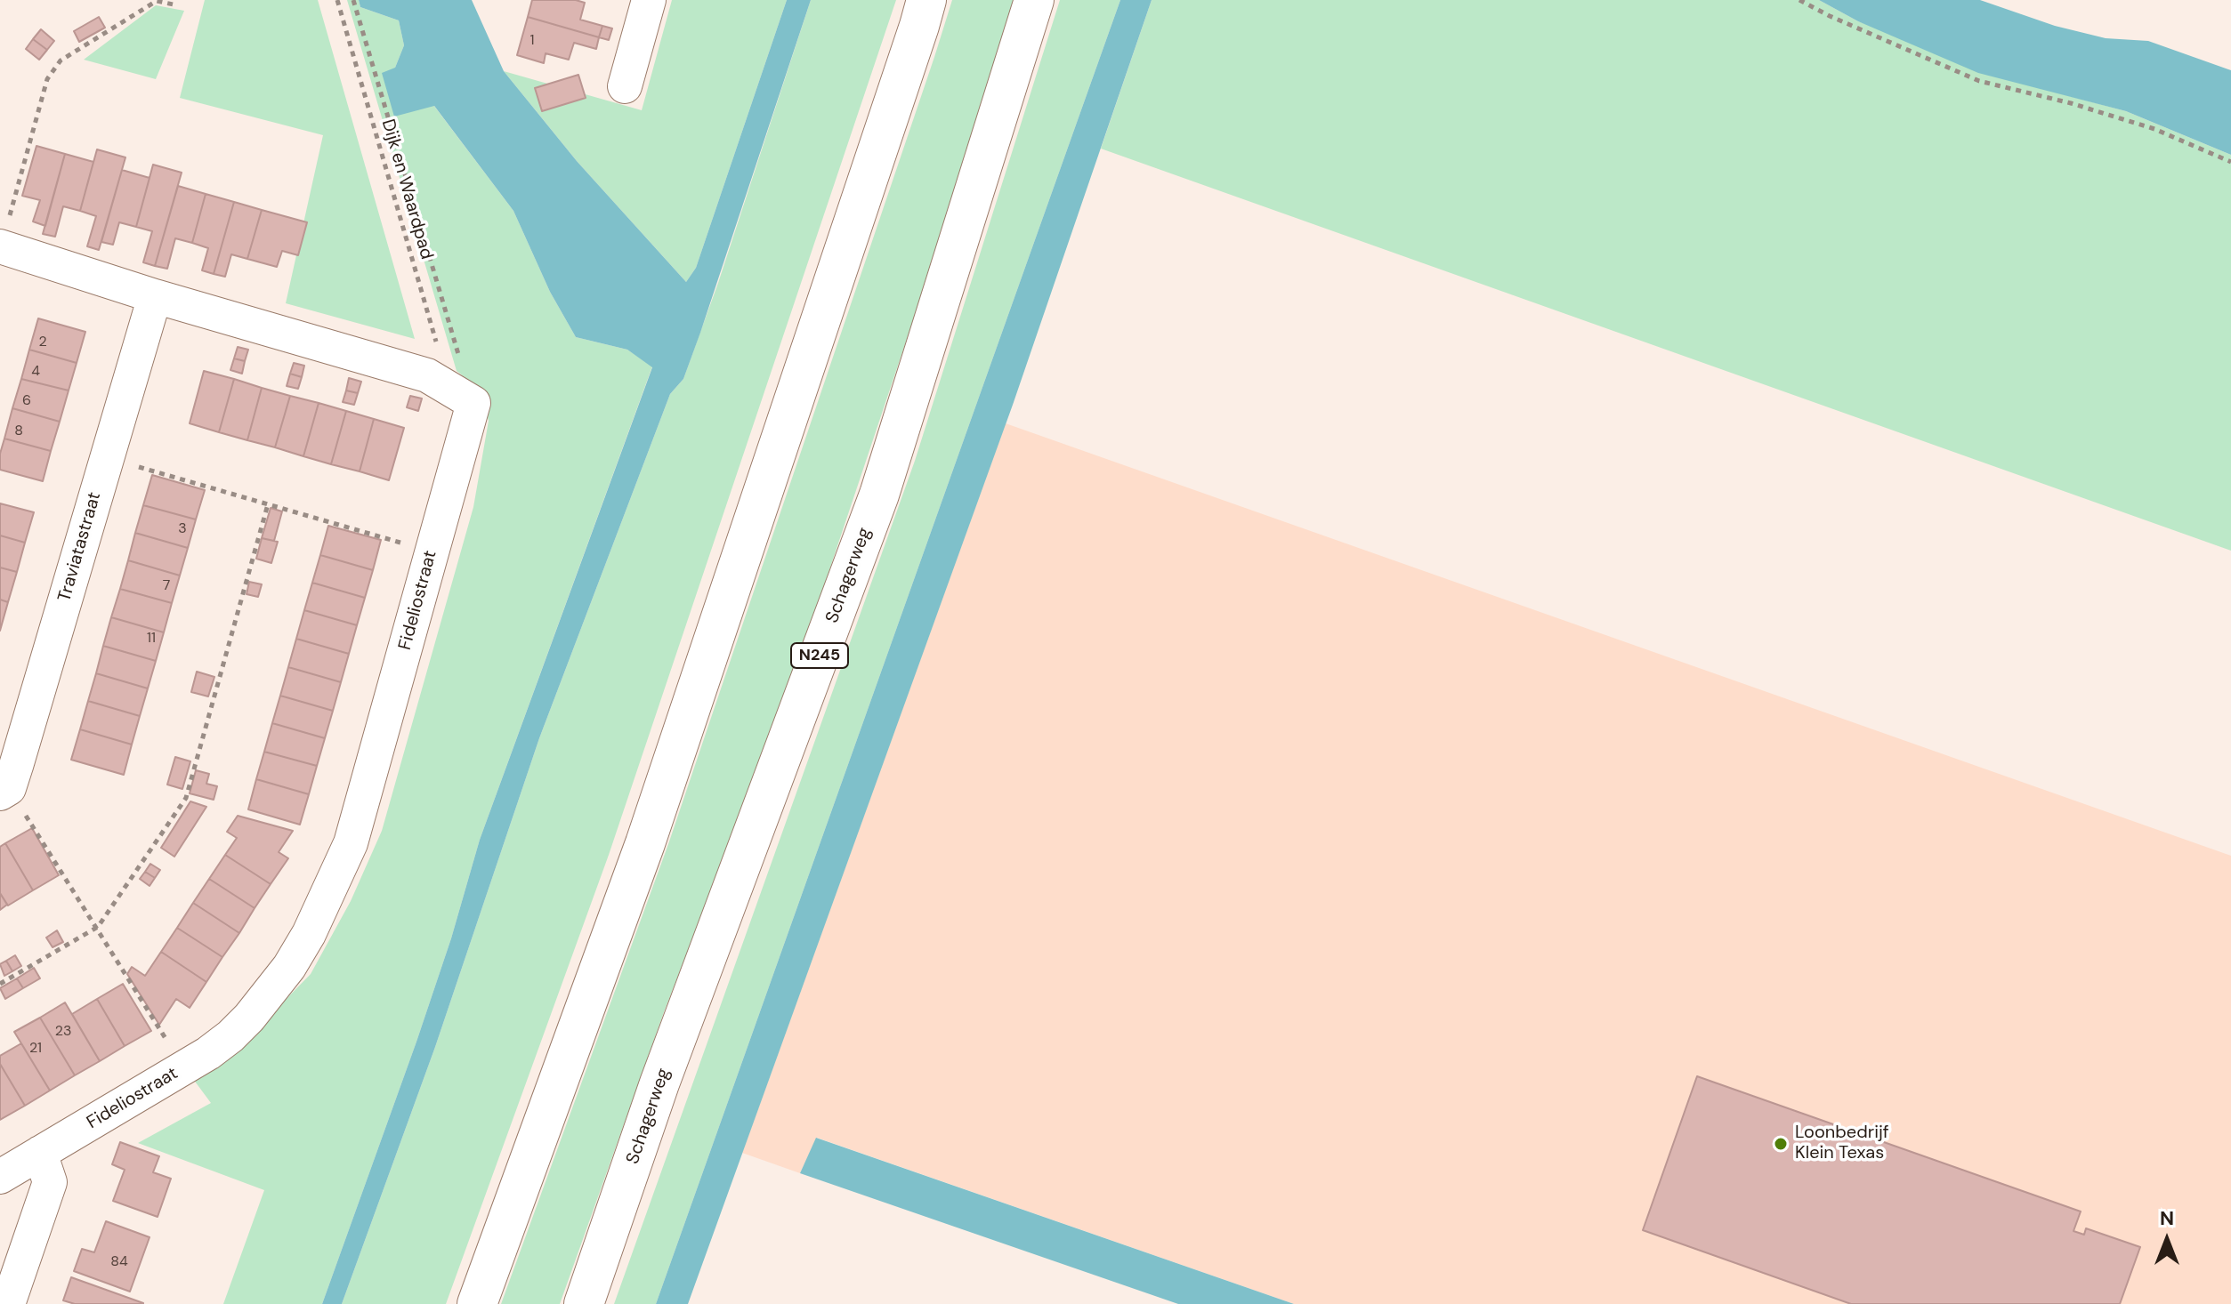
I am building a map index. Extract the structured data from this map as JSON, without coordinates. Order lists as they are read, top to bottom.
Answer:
{
  "streets": {
    "main road": ["Schagerweg", "N245"],
    "street": ["Traviatastraat", "Fideliostraat"],
    "path": ["Dijk en Waardpad"]
  },
  "crossings": [
    ["Dijk en Waardpad", "Fideliostraat"]
  ],
  "places": ["Loonbedrijf Klein Texas"],
  "house_numbers": [
    "1",
    "2",
    "4",
    "6",
    "8",
    "3",
    "7",
    "11",
    "23",
    "21",
    "84"
  ],
  "north": "top"
}
